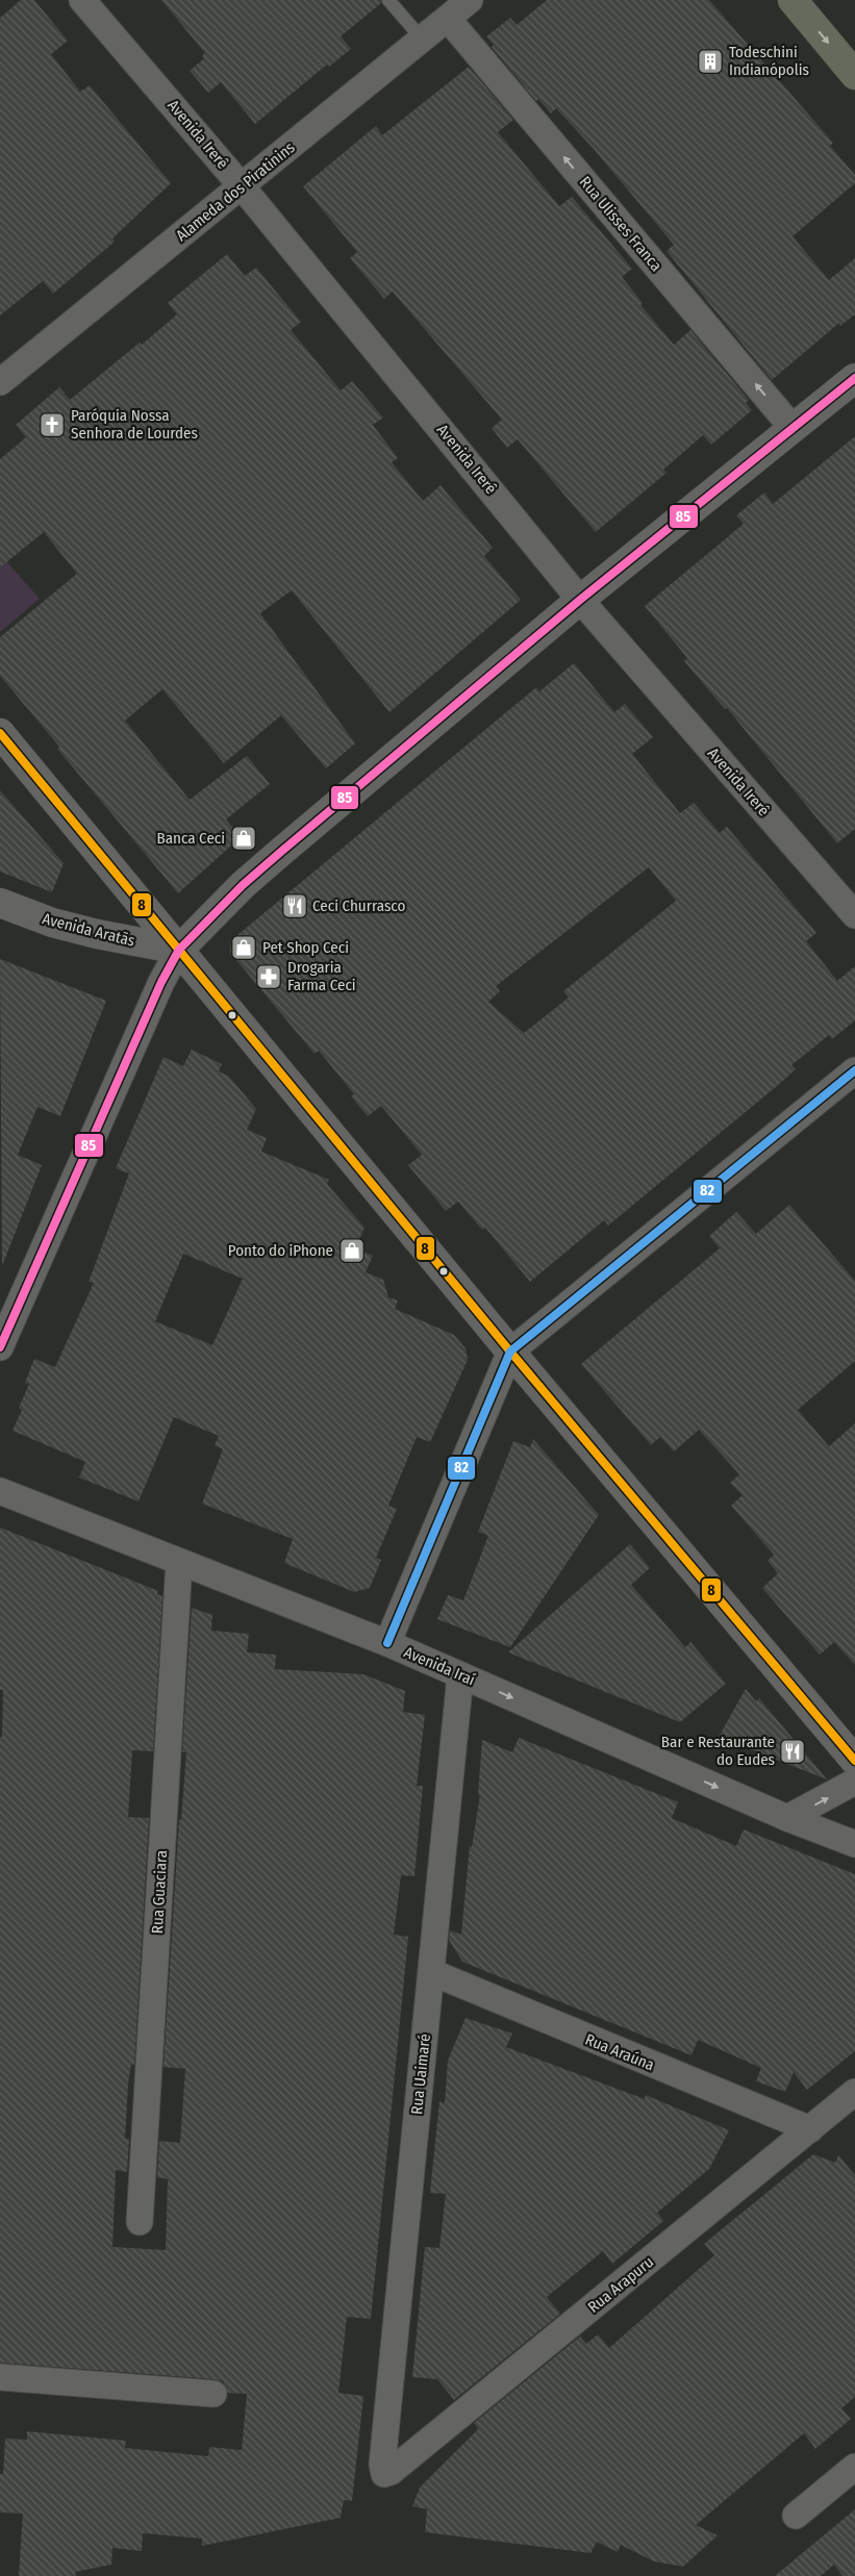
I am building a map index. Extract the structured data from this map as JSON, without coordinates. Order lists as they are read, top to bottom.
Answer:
{
  "streets": {
    "street": [
      "Avenida Irerê",
      "Alameda dos Piratinins",
      "Rua Ulisses Franca",
      "Avenida Aratãs",
      "Avenida Iraí",
      "Rua Guaciara",
      "Rua Araúna",
      "Rua Uaimaré",
      "Rua Arapuru"
    ]
  },
  "crossings": [
    ["Avenida Irerê", "Alameda dos Piratinins"],
    ["Alameda dos Piratinins", "Rua Ulisses Franca"],
    ["Avenida Iraí", "Rua Guaciara"],
    ["Avenida Iraí", "Rua Uaimaré"],
    ["Rua Araúna", "Rua Uaimaré"],
    ["Rua Araúna", "Rua Arapuru"],
    ["Rua Uaimaré", "Rua Arapuru"]
  ],
  "one_way": ["Rua Ulisses Franca", "Avenida Iraí"],
  "places": {
    "building": ["Todeschini Indianópolis"],
    "church": ["Paróquia Nossa Senhora de Lourdes"],
    "shop": ["Banca Ceci", "Pet Shop Ceci", "Ponto do iPhone"],
    "restaurant": ["Ceci Churrasco", "Bar e Restaurante do Eudes"],
    "pharmacy": ["Drogaria Farma Ceci"]
  },
  "lines": ["transit line 85", "transit line 8", "transit line 82"]
}
